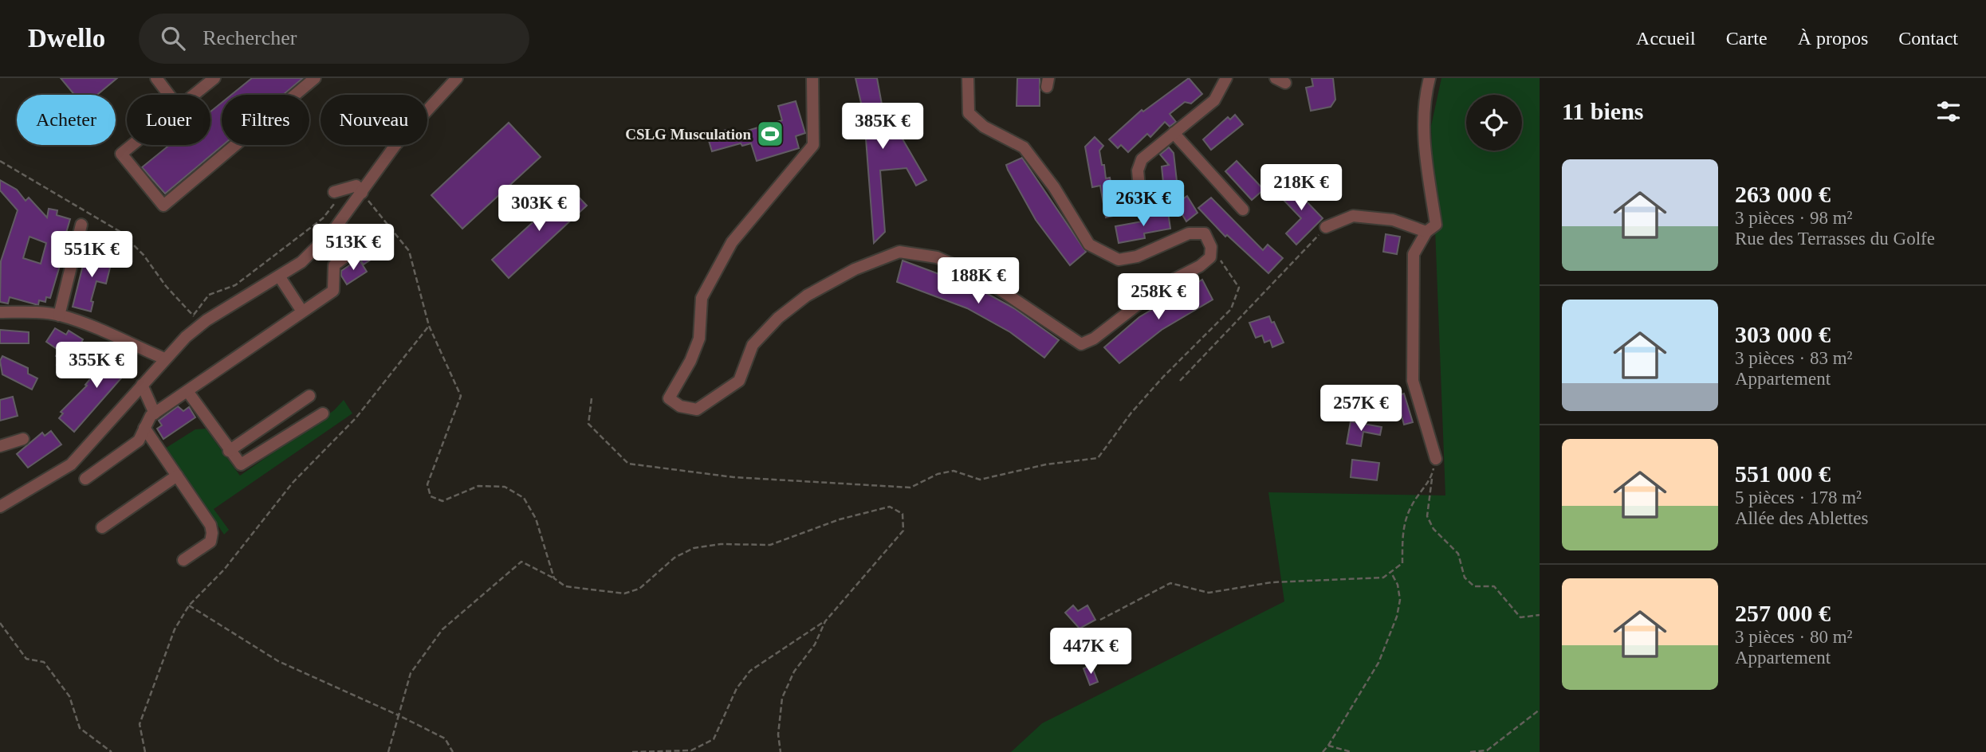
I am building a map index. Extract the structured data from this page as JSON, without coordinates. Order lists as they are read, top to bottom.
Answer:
{
  "places": {
    "sports": ["CSLG Musculation"]
  },
  "page": {
    "header": "Dwello",
    "search": "Rechercher",
    "nav": [
      "Accueil",
      "Carte",
      "À propos",
      "Contact"
    ],
    "heading": "11 biens",
    "chip": [
      "Acheter",
      "Louer",
      "Filtres",
      "Nouveau"
    ],
    "price": [
      "385K €",
      "218K €",
      "263K €",
      "303K €",
      "513K €",
      "551K €",
      "188K €",
      "258K €",
      "355K €",
      "257K €",
      "447K €"
    ],
    "list": [
      {
        "name": "263 000 €",
        "note": "3 pièces · 98 m² · Rue des Terrasses du Golfe"
      },
      {
        "name": "303 000 €",
        "note": "3 pièces · 83 m² · Appartement"
      },
      {
        "name": "551 000 €",
        "note": "5 pièces · 178 m² · Allée des Ablettes"
      },
      {
        "name": "257 000 €",
        "note": "3 pièces · 80 m² · Appartement"
      }
    ]
  }
}
